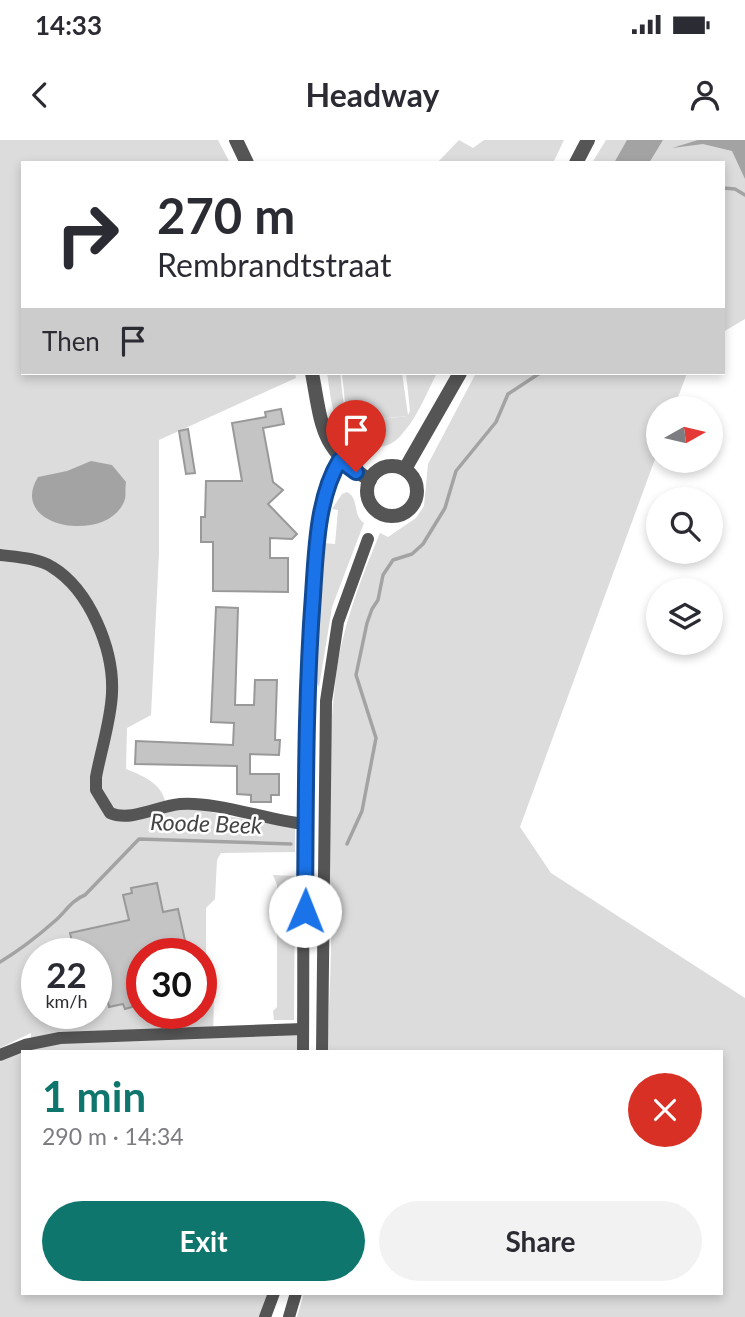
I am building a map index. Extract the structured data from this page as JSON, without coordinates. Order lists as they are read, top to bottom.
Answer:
{
  "water": ["Roode Beek"],
  "north": "right",
  "page": {
    "status": "14:33",
    "header": "Headway",
    "turn": ["270 m", "Rembrandtstraat"],
    "then": "Then",
    "speed": "22 km/h",
    "limit": "30",
    "heading": ["1 min", "290 m · 14:34"],
    "buttons": ["Exit", "Share"]
  }
}
